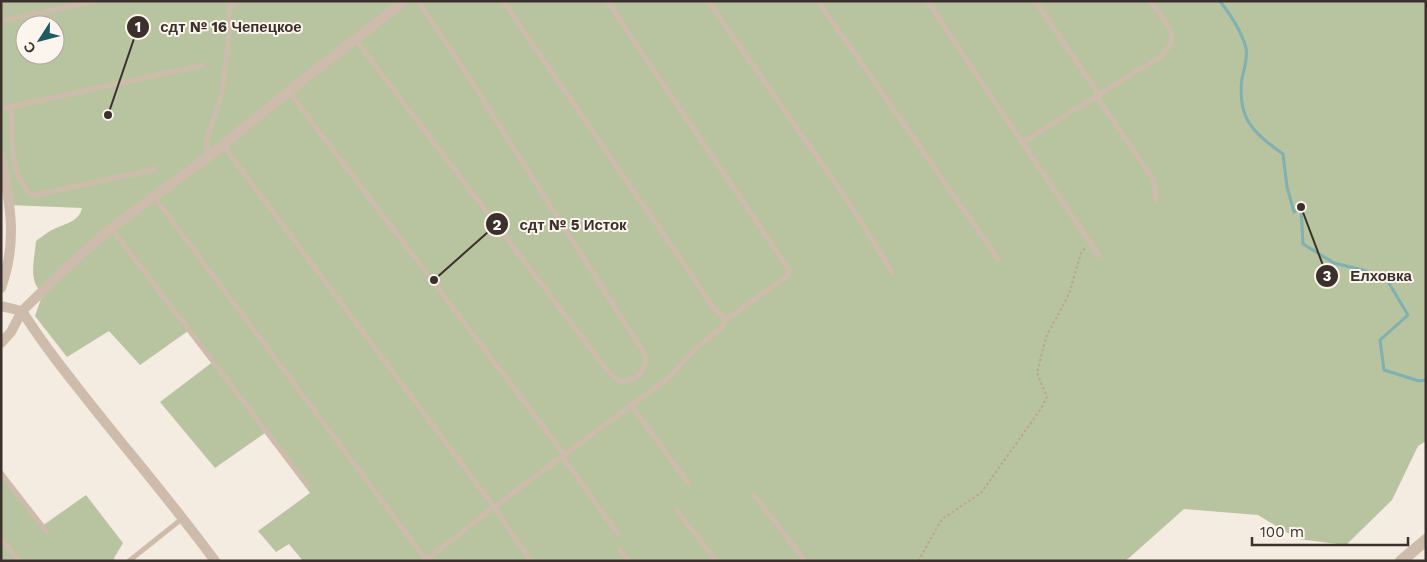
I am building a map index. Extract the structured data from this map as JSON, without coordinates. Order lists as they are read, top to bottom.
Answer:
{
  "places": ["сдт № 16 Чепецкое", "Елховка", "сдт № 5 Исток"],
  "scale_bar": "100 m",
  "north": "bottom left"
}
